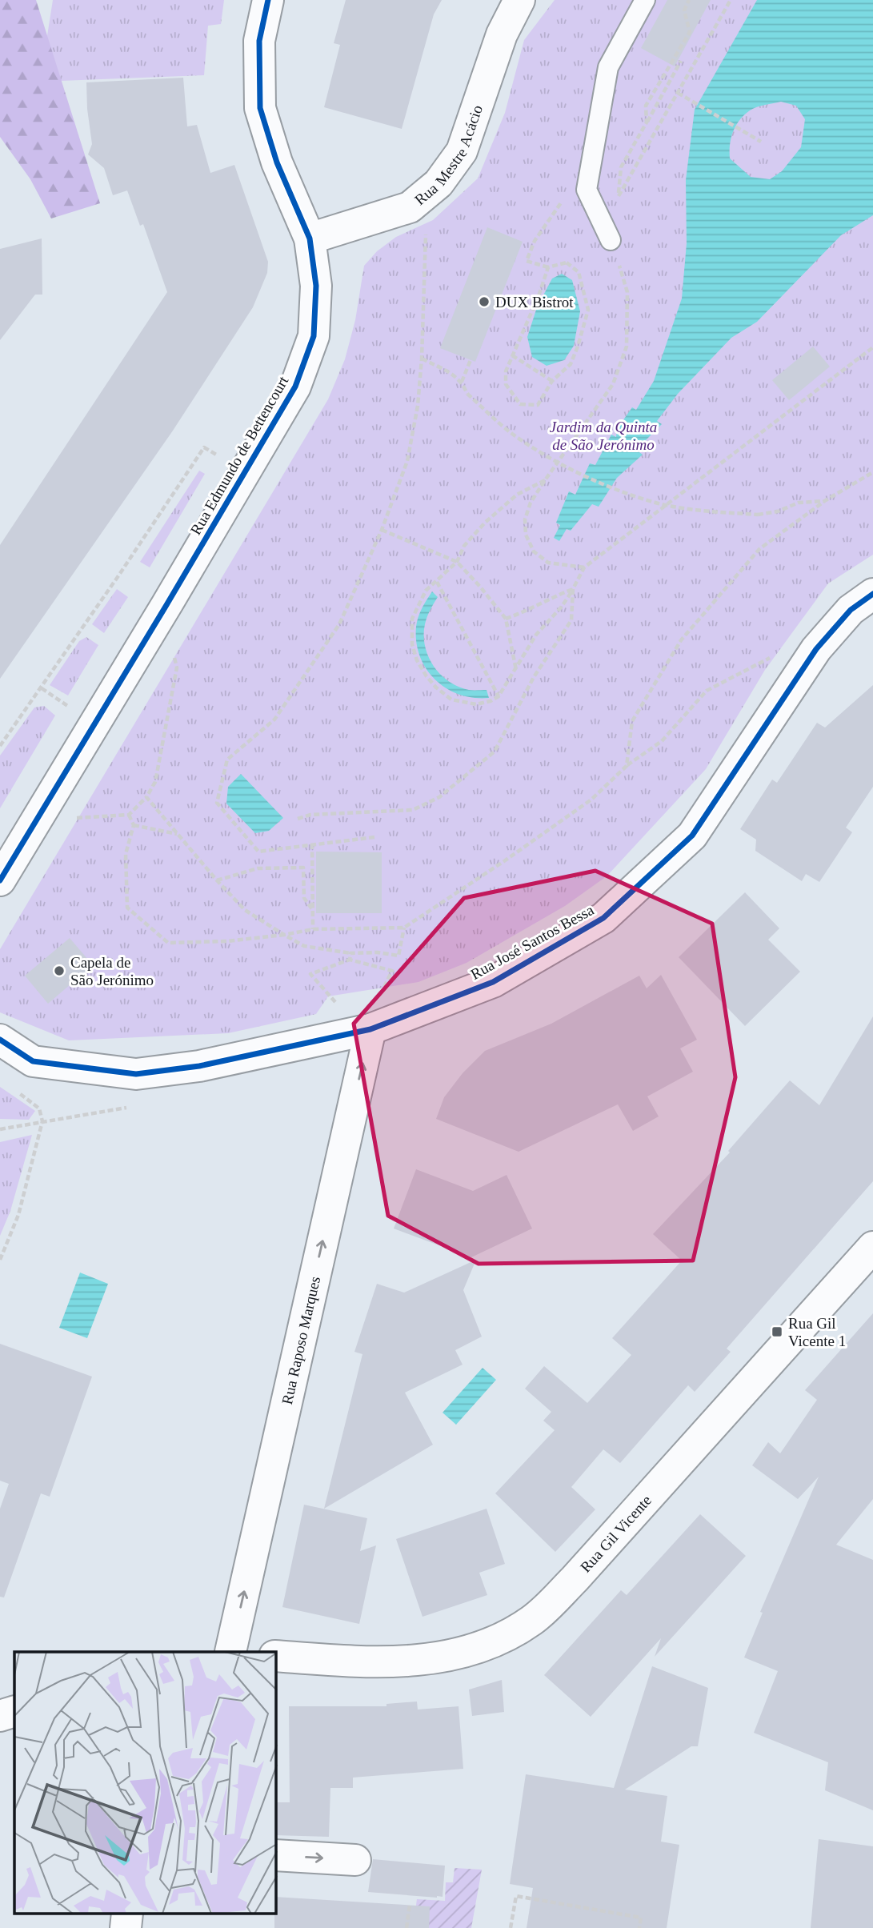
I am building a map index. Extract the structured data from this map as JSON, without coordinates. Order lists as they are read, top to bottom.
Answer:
{
  "streets": {
    "street": [
      "Rua Mestre Acácio",
      "Rua Edmundo de Bettencourt",
      "Rua José Santos Bessa",
      "Rua Raposo Marques",
      "Rua Gil Vicente"
    ]
  },
  "crossings": [
    ["Rua Mestre Acácio", "Rua Edmundo de Bettencourt"],
    ["Rua José Santos Bessa", "Rua Raposo Marques"]
  ],
  "one_way": ["Rua Raposo Marques"],
  "parks": ["Jardim da Quinta de São Jerónimo"],
  "places": {
    "other": ["DUX Bistrot", "Capela de São Jerónimo"],
    "transit": ["Rua Gil Vicente 1"]
  }
}
